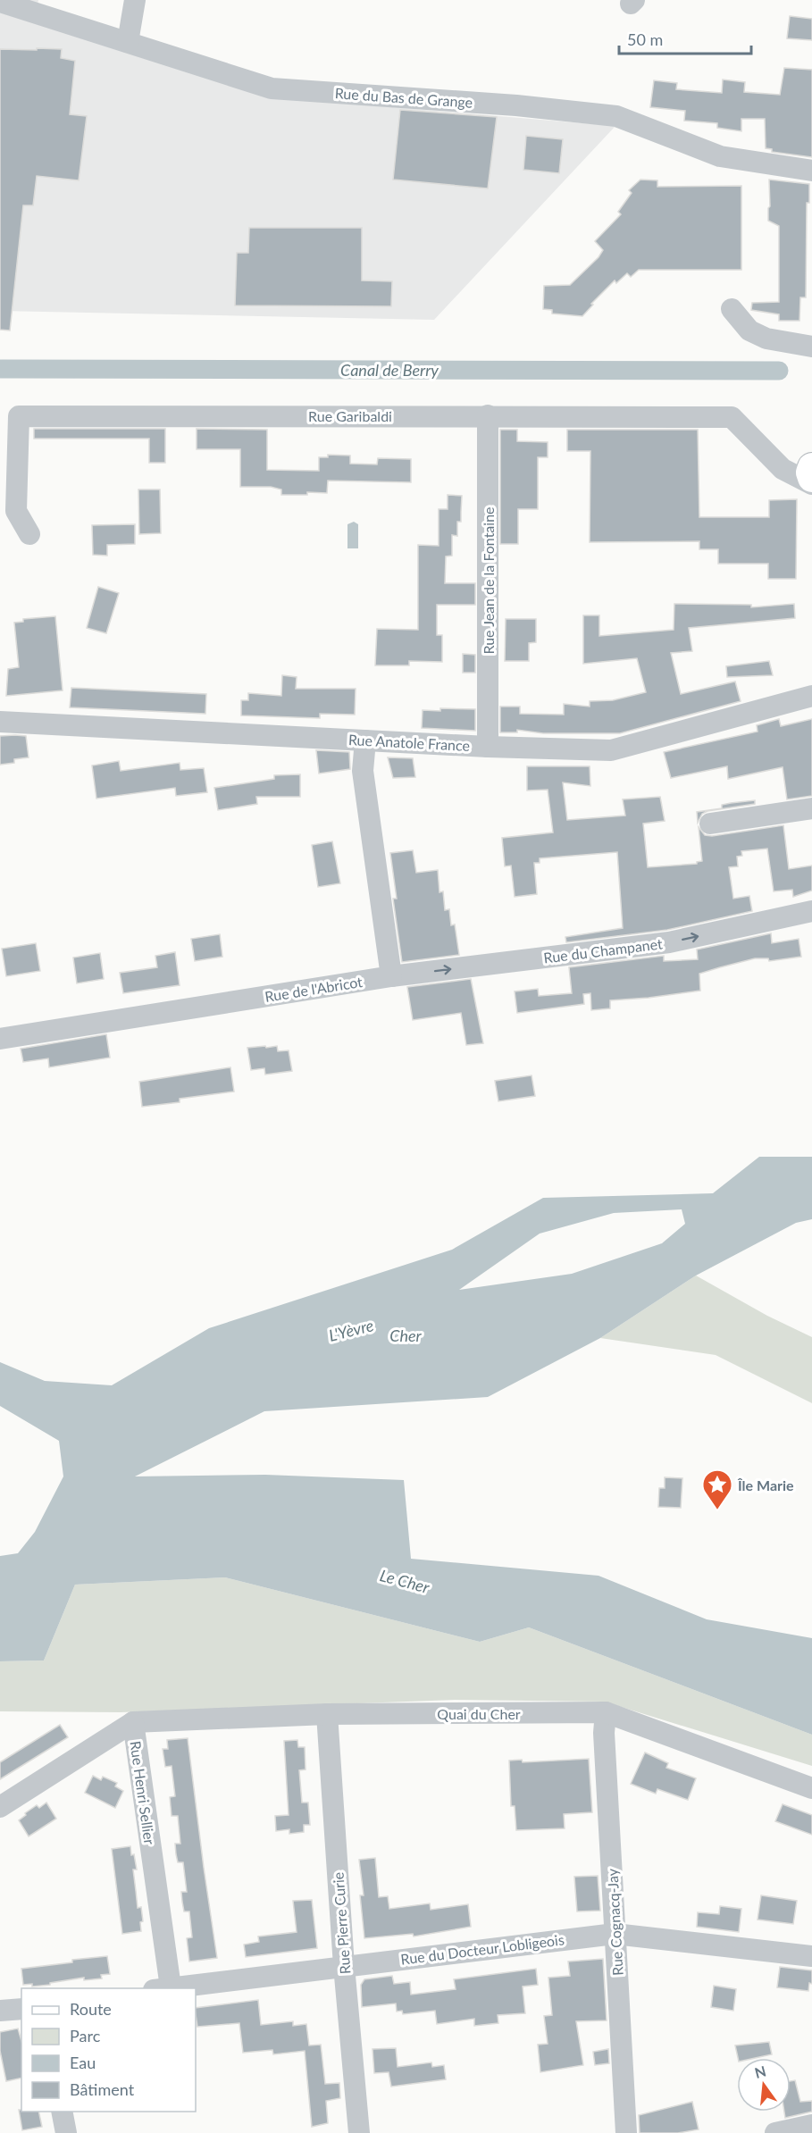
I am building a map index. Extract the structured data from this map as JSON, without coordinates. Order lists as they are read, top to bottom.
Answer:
{
  "streets": {
    "street": [
      "Rue du Bas de Grange",
      "Rue Garibaldi",
      "Rue Jean de la Fontaine",
      "Rue Anatole France",
      "Rue du Champanet",
      "Rue de l'Abricot",
      "Quai du Cher",
      "Rue Henri Sellier",
      "Rue Cognacq-Jay",
      "Rue Pierre Curie",
      "Rue du Docteur Lobligeois"
    ]
  },
  "crossings": [
    ["Rue Garibaldi", "Rue Jean de la Fontaine"],
    ["Rue Jean de la Fontaine", "Rue Anatole France"],
    ["Rue du Champanet", "Rue de l'Abricot"],
    ["Quai du Cher", "Rue Henri Sellier"],
    ["Quai du Cher", "Rue Cognacq-Jay"],
    ["Quai du Cher", "Rue Pierre Curie"],
    ["Rue Henri Sellier", "Rue du Docteur Lobligeois"],
    ["Rue Cognacq-Jay", "Rue du Docteur Lobligeois"],
    ["Rue Pierre Curie", "Rue du Docteur Lobligeois"]
  ],
  "one_way": ["Rue du Champanet"],
  "water": [
    "Canal de Berry",
    "L'Yèvre",
    "Cher",
    "Le Cher"
  ],
  "places": {
    "place": ["Île Marie"]
  },
  "legend": [
    "Route",
    "Parc",
    "Eau",
    "Bâtiment"
  ],
  "scale_bar": "50 m",
  "north": "top"
}
